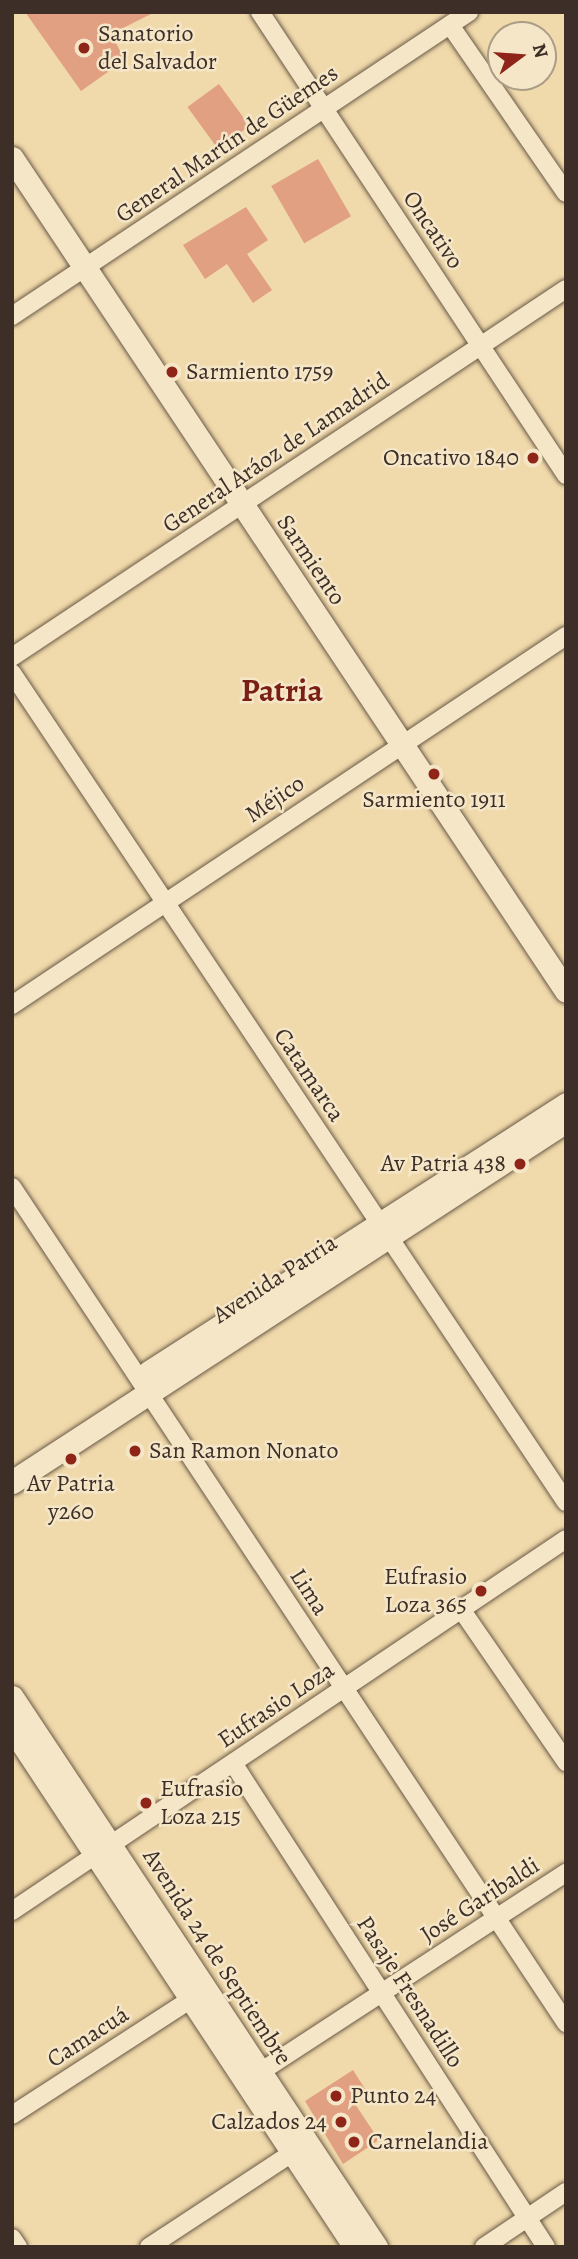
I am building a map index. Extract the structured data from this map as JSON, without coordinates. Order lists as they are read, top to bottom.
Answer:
{
  "streets": {
    "main road": ["Sarmiento", "Avenida Patria", "Avenida 24 de Septiembre"],
    "street": [
      "General Martín de Güemes",
      "Oncativo",
      "General Aráoz de Lamadrid",
      "Méjico",
      "Catamarca",
      "Lima",
      "Eufrasio Loza",
      "José Garibaldi",
      "Pasaje Fresnadillo",
      "Camacuá"
    ]
  },
  "crossings": [
    ["General Martín de Güemes", "Oncativo"],
    ["General Martín de Güemes", "Sarmiento"],
    ["Oncativo", "General Aráoz de Lamadrid"],
    ["General Aráoz de Lamadrid", "Sarmiento"],
    ["Sarmiento", "Méjico"],
    ["Méjico", "Catamarca"],
    ["Catamarca", "Avenida Patria"],
    ["Avenida Patria", "Lima"],
    ["Lima", "Eufrasio Loza"],
    ["Lima", "José Garibaldi"],
    ["Eufrasio Loza", "Avenida 24 de Septiembre"],
    ["Eufrasio Loza", "Pasaje Fresnadillo"],
    ["José Garibaldi", "Avenida 24 de Septiembre"],
    ["José Garibaldi", "Pasaje Fresnadillo"],
    ["Avenida 24 de Septiembre", "Camacuá"]
  ],
  "districts": ["Patria"],
  "places": [
    "Sanatorio del Salvador",
    "Sarmiento 1759",
    "Oncativo 1840",
    "Sarmiento 1911",
    "Av Patria 438",
    "San Ramon Nonato",
    "Av Patria y260",
    "Eufrasio Loza 365",
    "Eufrasio Loza 215",
    "Punto 24",
    "Calzados 24",
    "Carnelandia"
  ],
  "north": "right"
}
